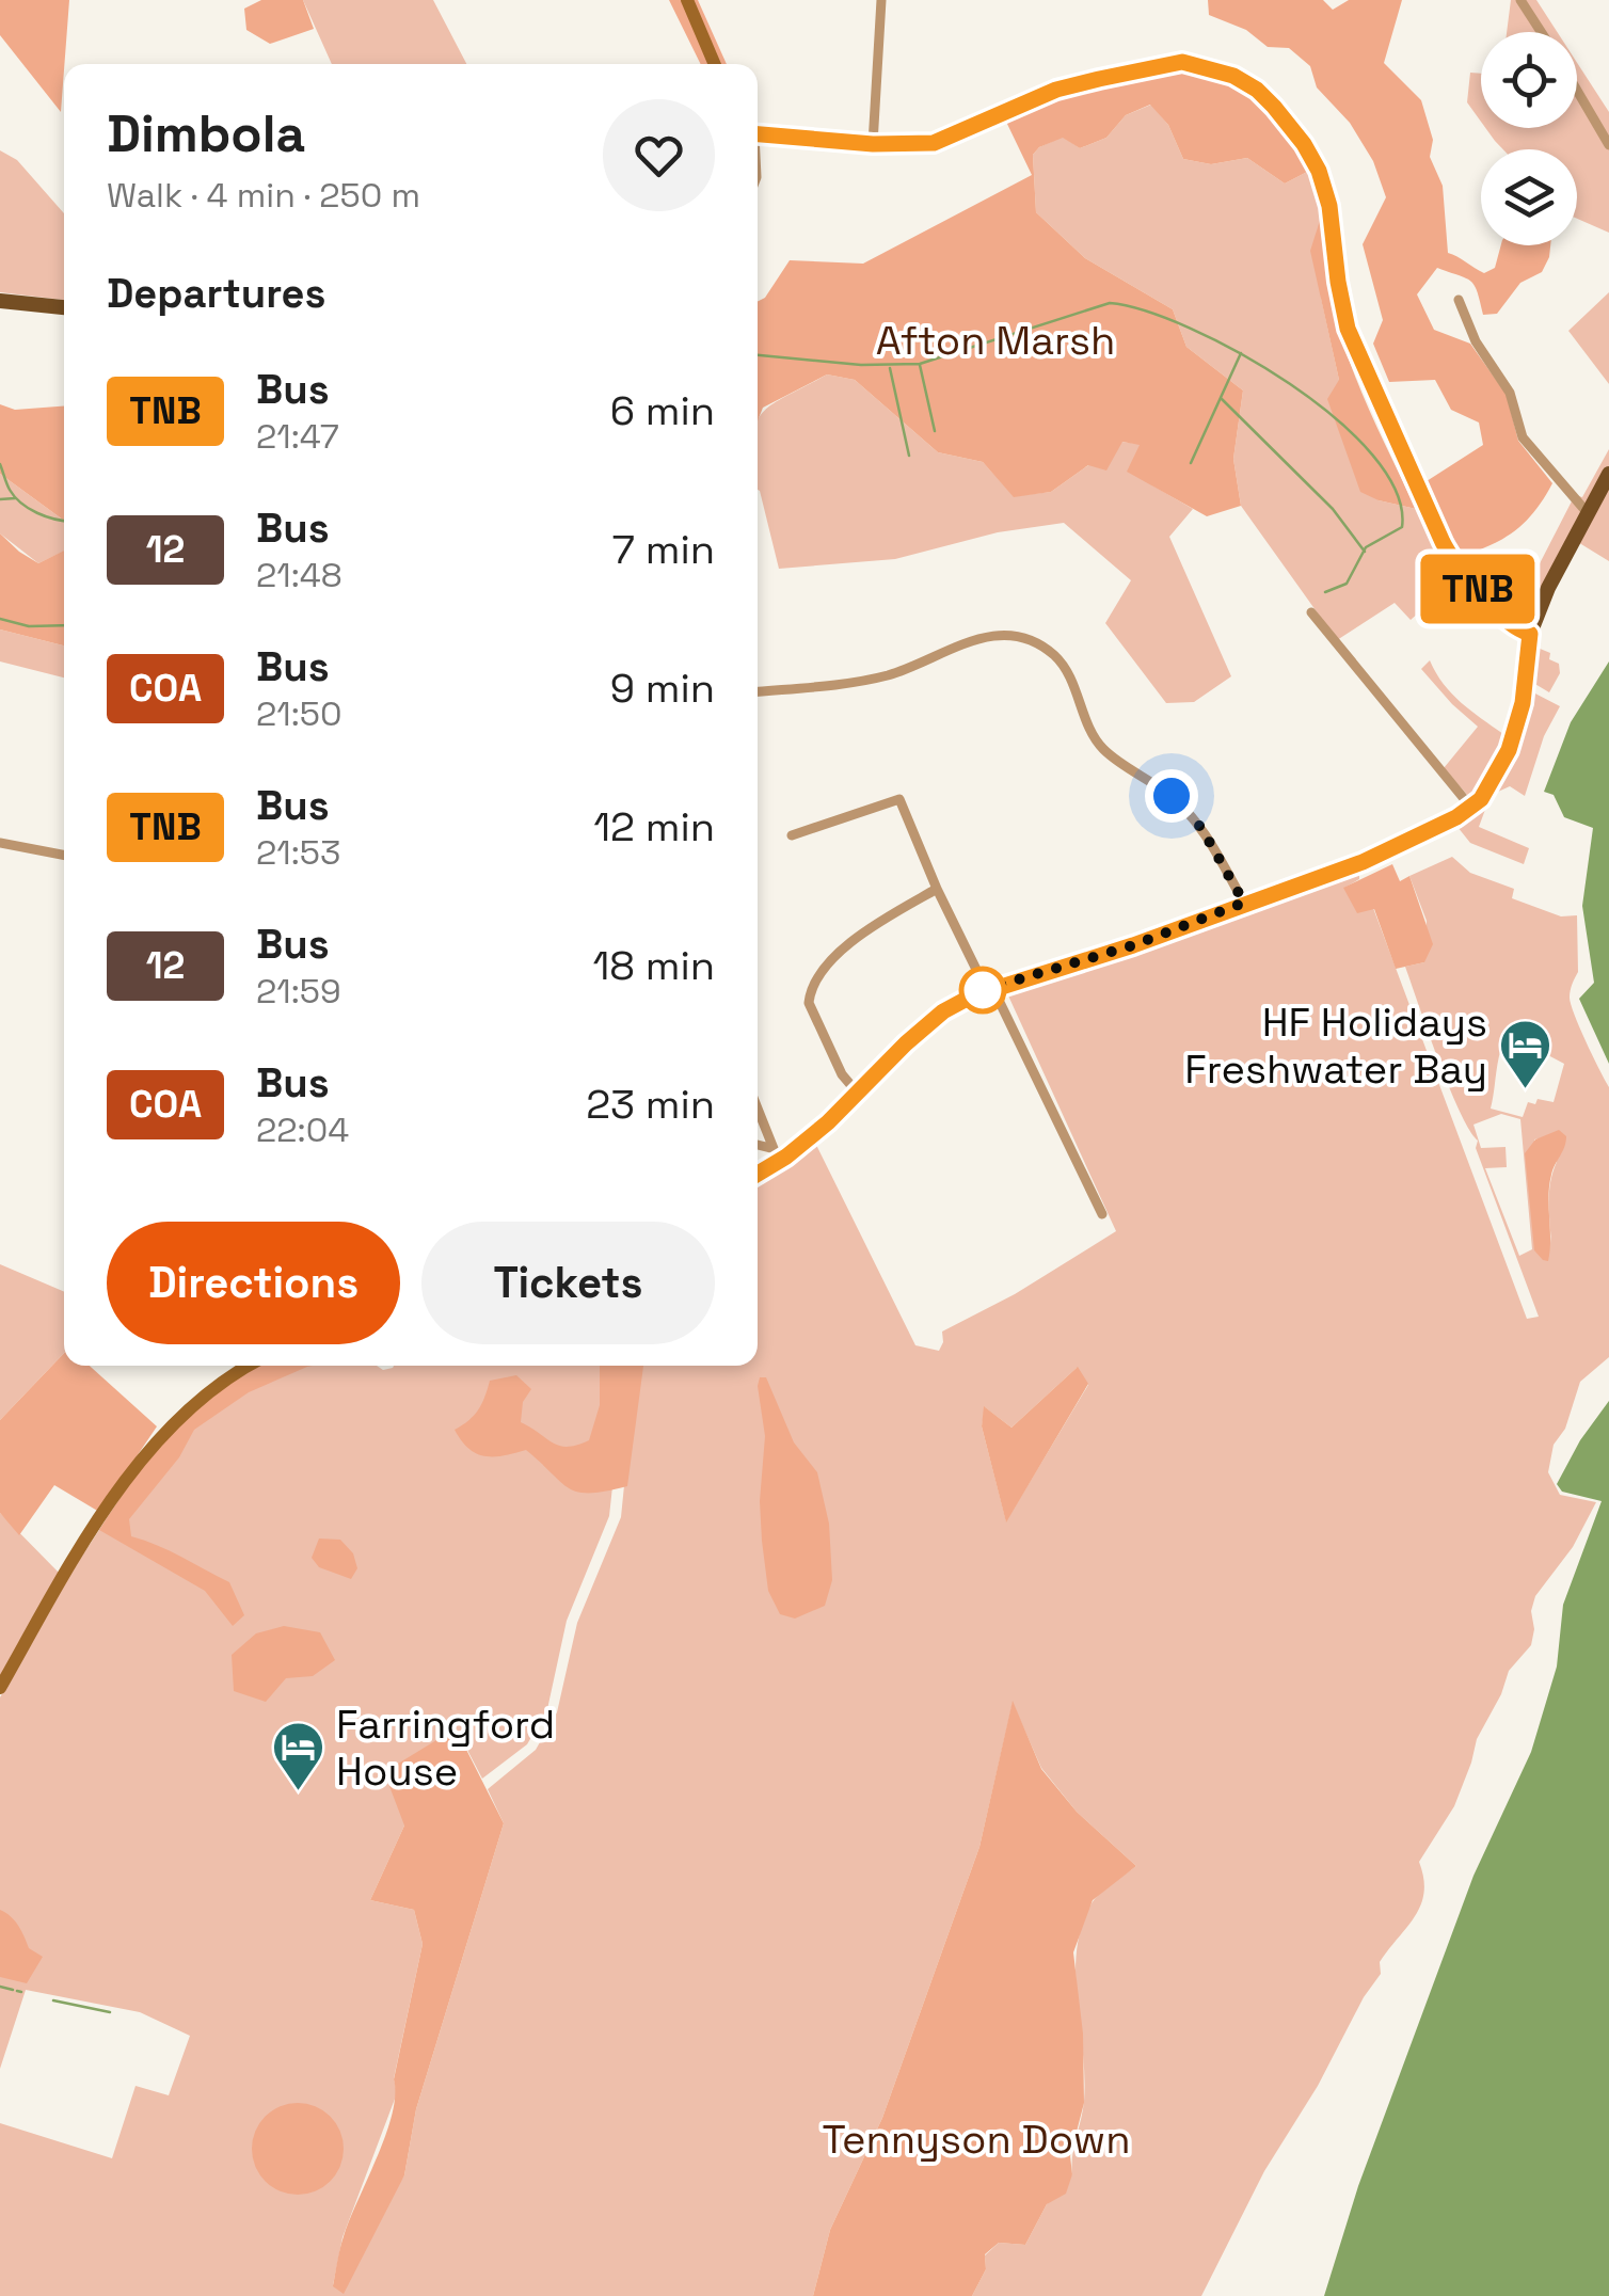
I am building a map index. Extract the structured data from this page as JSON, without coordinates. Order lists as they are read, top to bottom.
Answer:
{
  "parks": ["Afton Marsh", "Tennyson Down"],
  "places": {
    "hotel": ["HF Holidays Freshwater Bay", "Farringford House"]
  },
  "lines": ["bus line TNB"],
  "page": {
    "on_map": "TNB",
    "heading": [
      ["Dimbola", "Walk · 4 min · 250 m"],
      "Departures"
    ],
    "list": [
      {
        "mark": "TNB",
        "name": "Bus",
        "note": "21:47",
        "value": "6 min"
      },
      {
        "mark": "12",
        "name": "Bus",
        "note": "21:48",
        "value": "7 min"
      },
      {
        "mark": "COA",
        "name": "Bus",
        "note": "21:50",
        "value": "9 min"
      },
      {
        "mark": "TNB",
        "name": "Bus",
        "note": "21:53",
        "value": "12 min"
      },
      {
        "mark": "12",
        "name": "Bus",
        "note": "21:59",
        "value": "18 min"
      },
      {
        "mark": "COA",
        "name": "Bus",
        "note": "22:04",
        "value": "23 min"
      }
    ],
    "buttons": ["Directions", "Tickets"]
  }
}
